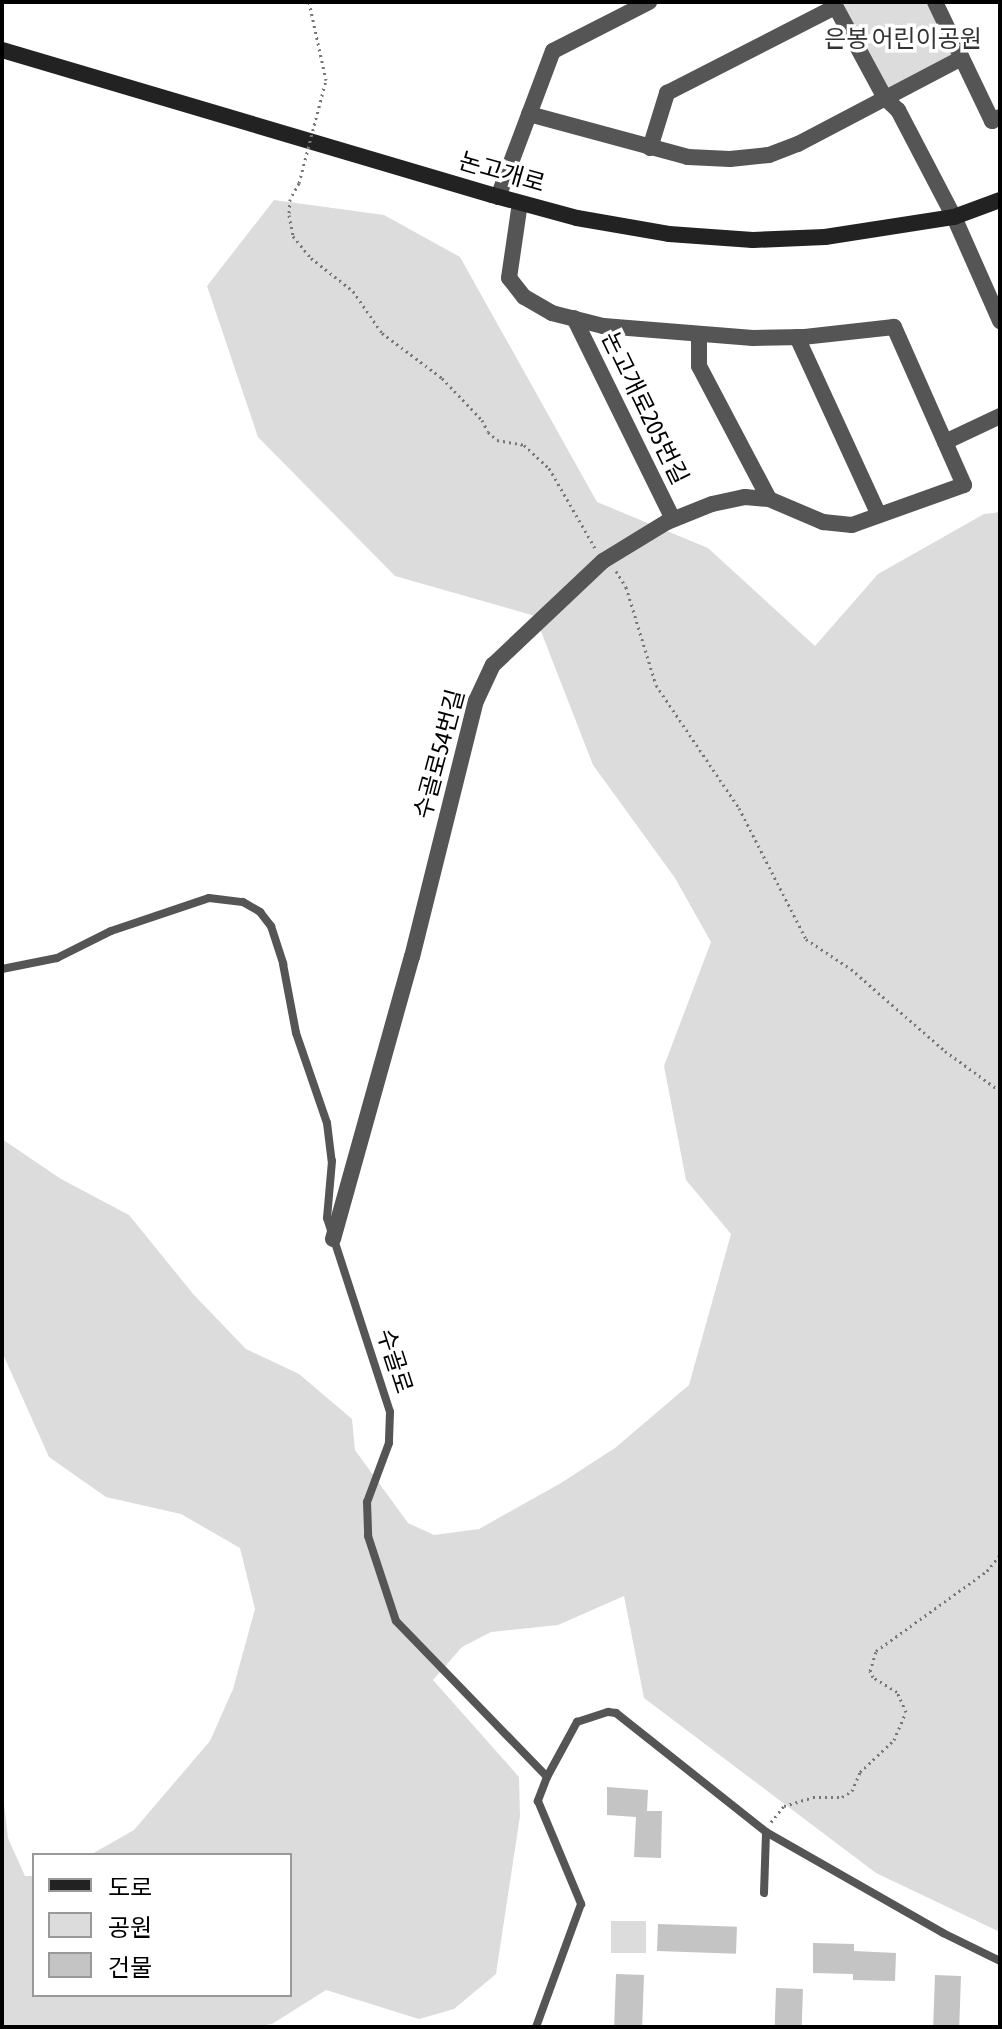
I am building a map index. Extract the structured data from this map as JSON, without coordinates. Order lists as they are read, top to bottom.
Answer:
{
  "streets": {
    "main road": ["논고개로"],
    "street": ["논고개로205번길", "수골로54번길"],
    "lane": ["수골로"]
  },
  "crossings": [
    ["논고개로", "논고개로205번길"],
    ["논고개로205번길", "수골로54번길"],
    ["수골로54번길", "수골로"]
  ],
  "parks": ["은봉 어린이공원"],
  "legend": ["도로", "공원", "건물"]
}
